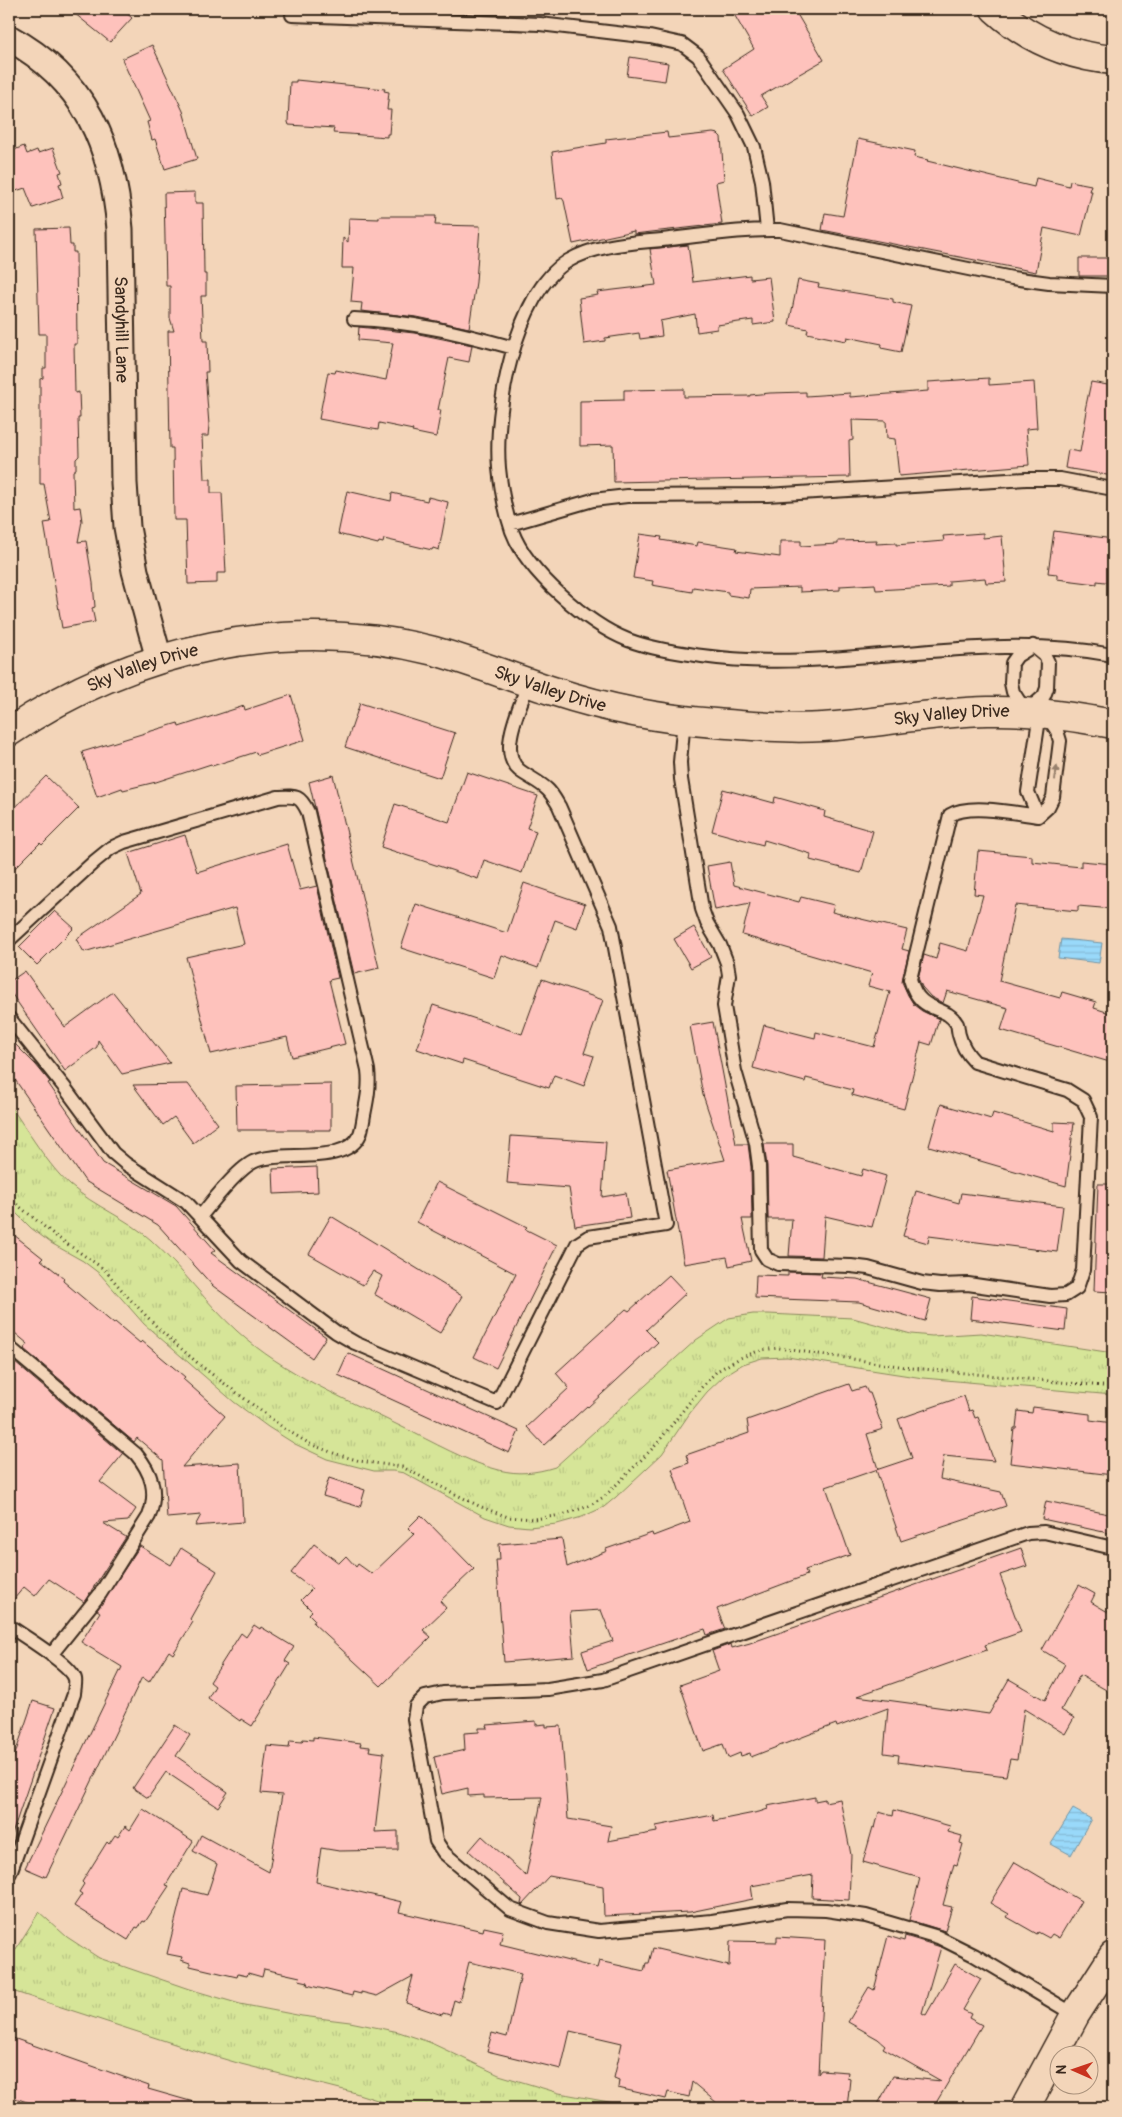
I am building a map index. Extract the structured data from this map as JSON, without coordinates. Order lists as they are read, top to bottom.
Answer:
{
  "streets": {
    "street": ["Sandyhill Lane", "Sky Valley Drive"]
  },
  "crossings": [
    ["Sandyhill Lane", "Sky Valley Drive"]
  ],
  "north": "left"
}
